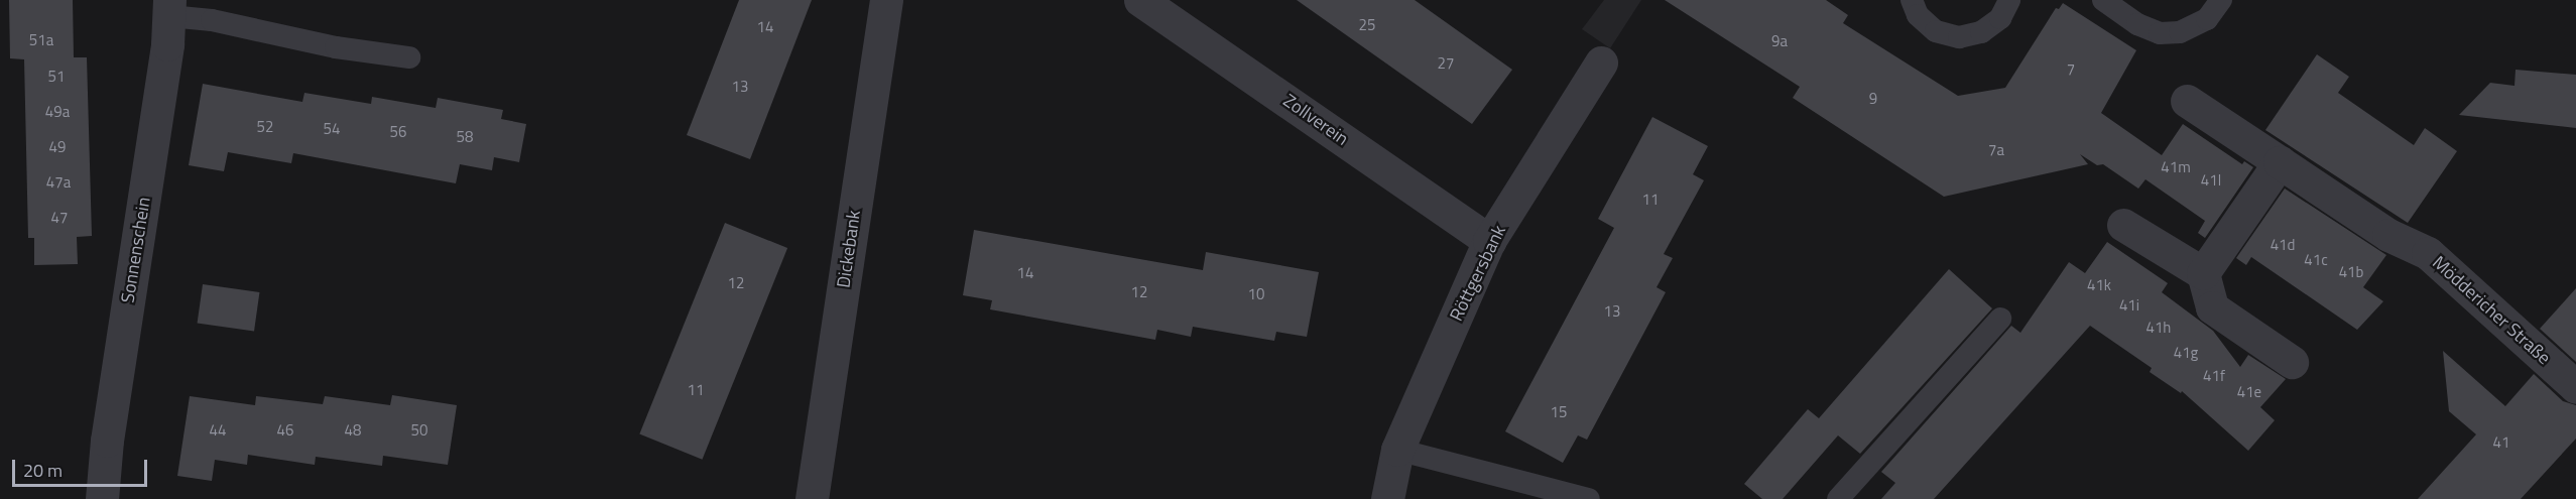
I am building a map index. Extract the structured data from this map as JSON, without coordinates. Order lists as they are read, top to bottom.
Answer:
{
  "streets": {
    "street": [
      "Zollverein",
      "Dickebank",
      "Sonnenschein",
      "Röttgersbank",
      "Möddericher Straße"
    ]
  },
  "crossings": [
    ["Zollverein", "Röttgersbank"]
  ],
  "house_numbers": [
    "25",
    "14",
    "51a",
    "9a",
    "27",
    "7",
    "51",
    "13",
    "9",
    "49a",
    "52",
    "54",
    "56",
    "58",
    "49",
    "7a",
    "41m",
    "41l",
    "47a",
    "11",
    "47",
    "41d",
    "41c",
    "41b",
    "14",
    "12",
    "41k",
    "12",
    "10",
    "41i",
    "13",
    "41h",
    "41g",
    "41f",
    "11",
    "41e",
    "15",
    "44",
    "46",
    "48",
    "50",
    "41"
  ],
  "scale_bar": "20 m"
}
